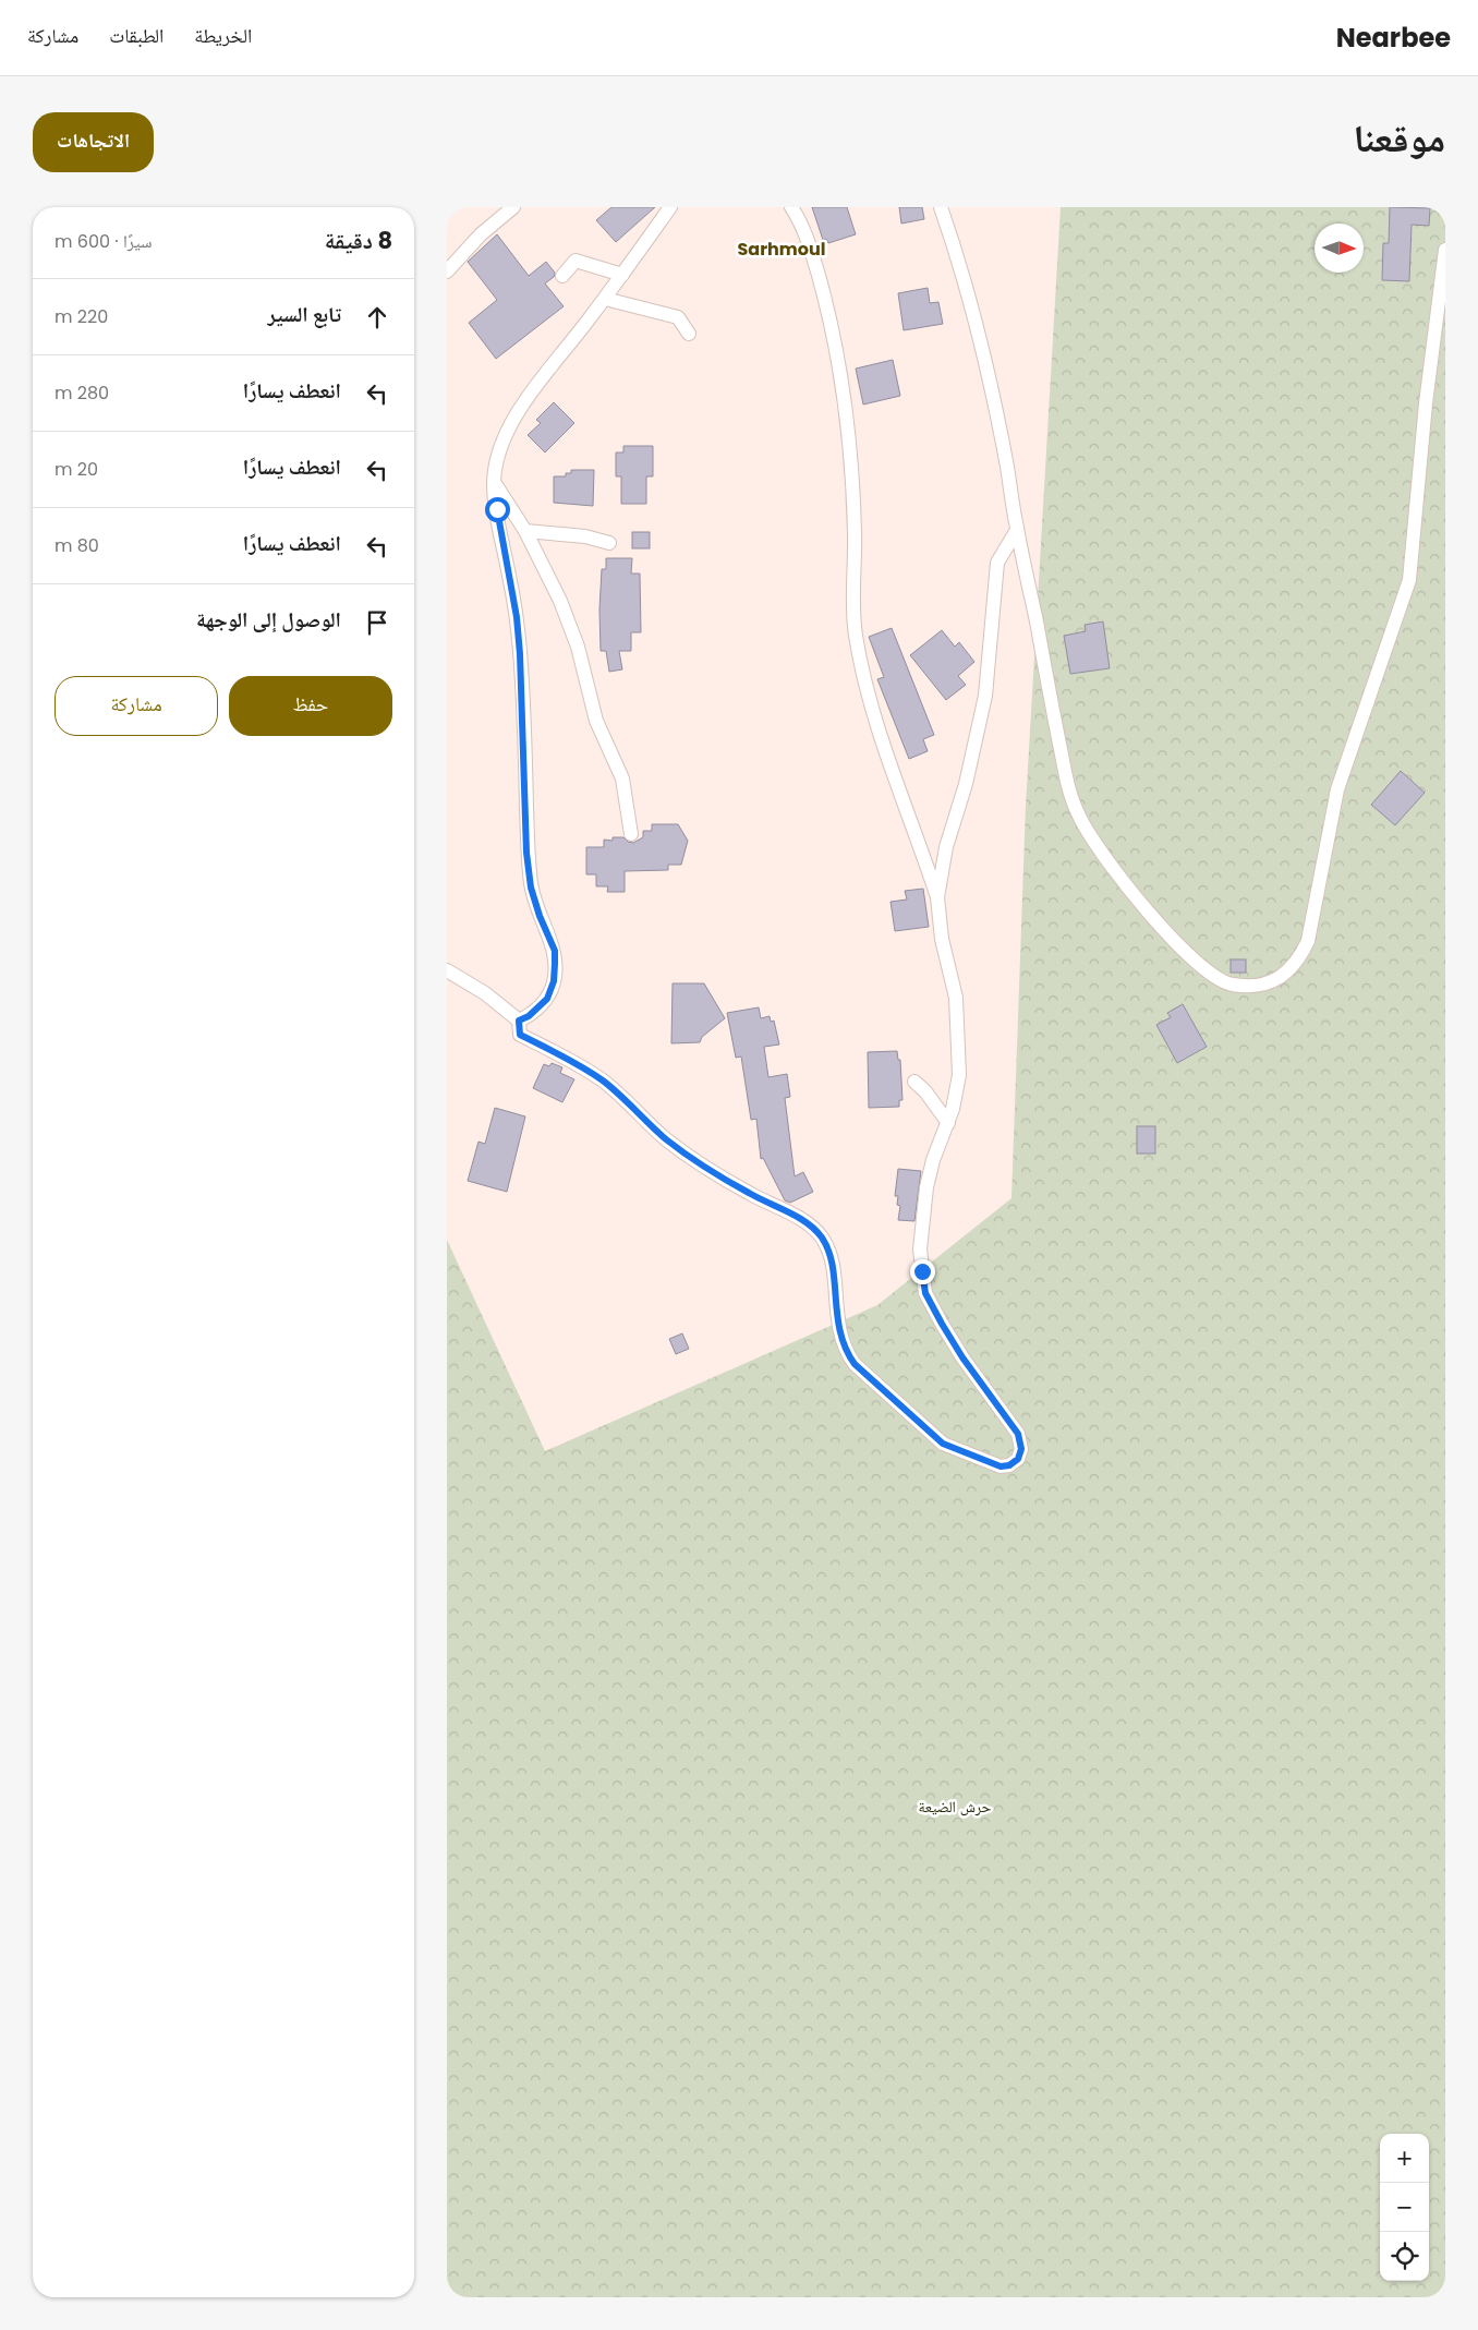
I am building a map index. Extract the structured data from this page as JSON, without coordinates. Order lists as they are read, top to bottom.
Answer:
{
  "districts": ["Sarhmoul"],
  "parks": ["حرش الضيعة"],
  "north": "right",
  "page": {
    "header": "Nearbee",
    "nav": ["الخريطة", "الطبقات", "مشاركة"],
    "title": "موقعنا",
    "buttons": [
      "الاتجاهات",
      ["حفظ", "مشاركة"]
    ],
    "heading": ["8 دقيقة", "سيرًا · 600 m"],
    "list": [
      ["تابع السير", "220 m"],
      ["انعطف يسارًا", "280 m"],
      ["انعطف يسارًا", "20 m"],
      ["انعطف يسارًا", "80 m"],
      "الوصول إلى الوجهة"
    ],
    "map_buttons": ["+", "−"]
  }
}
